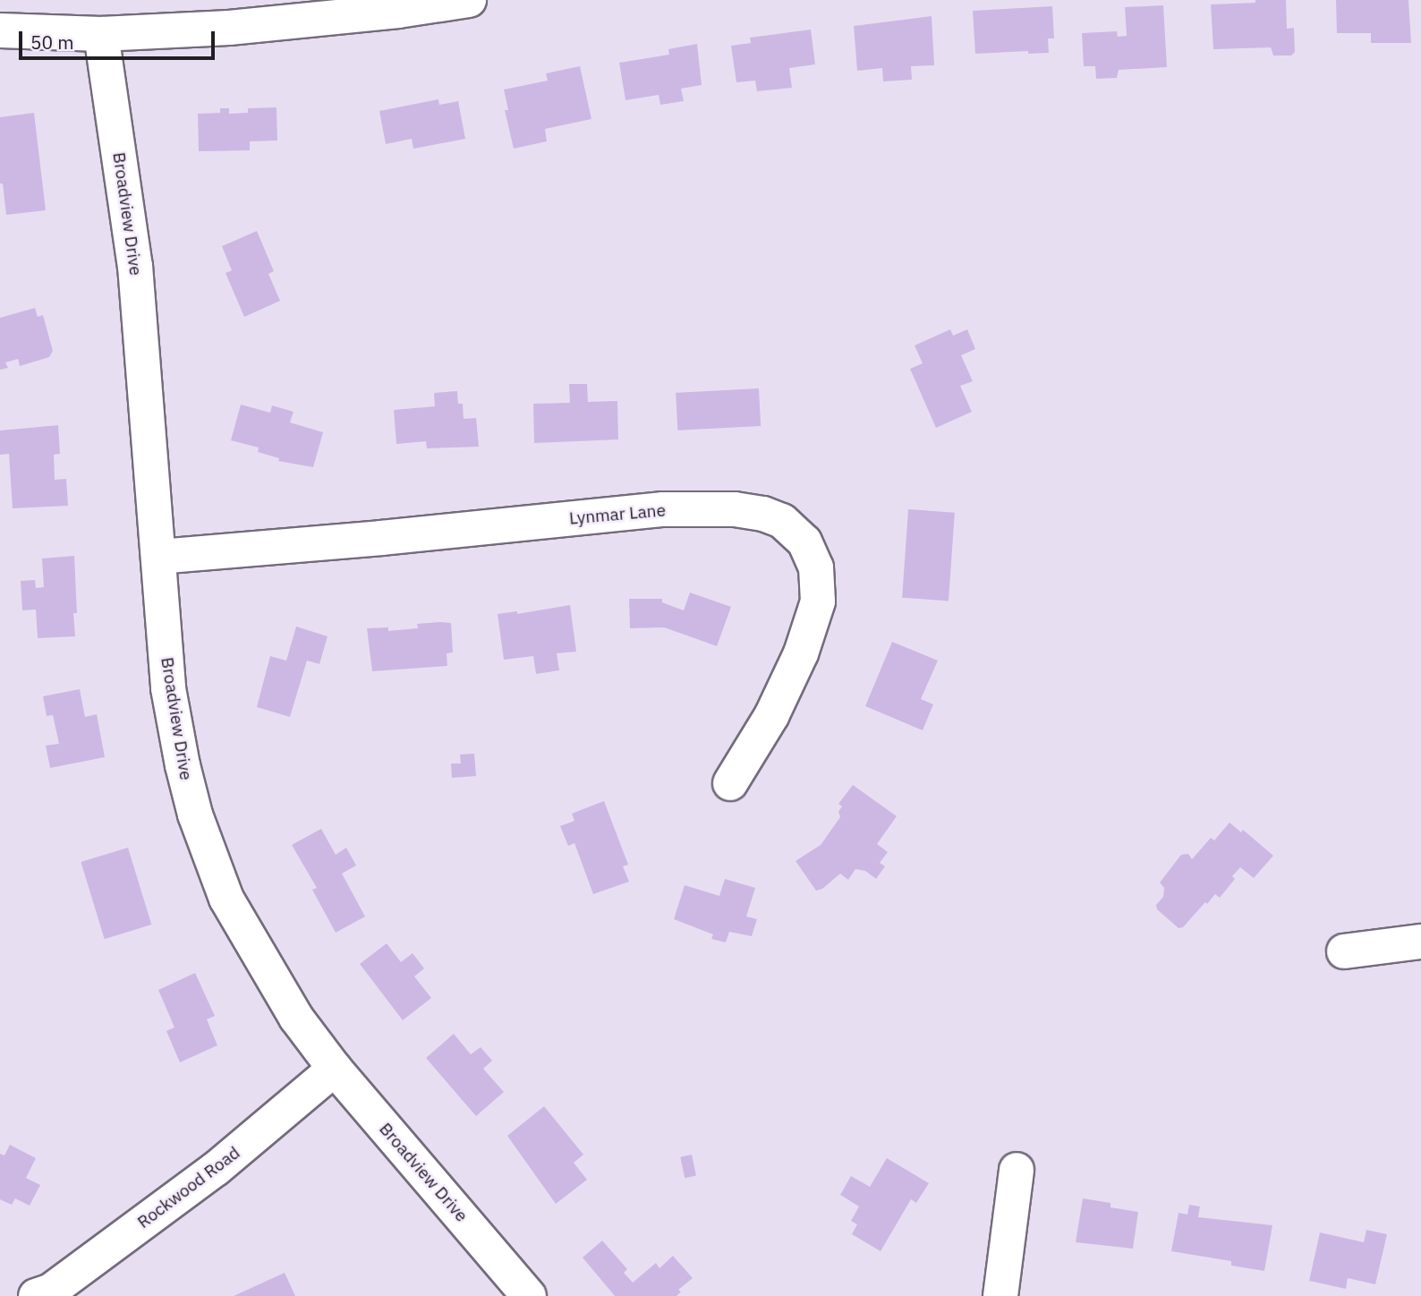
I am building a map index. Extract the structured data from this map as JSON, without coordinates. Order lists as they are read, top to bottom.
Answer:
{
  "streets": {
    "street": ["Broadview Drive", "Lynmar Lane", "Rockwood Road"]
  },
  "crossings": [
    ["Broadview Drive", "Lynmar Lane"],
    ["Broadview Drive", "Rockwood Road"]
  ],
  "scale_bar": "50 m"
}
